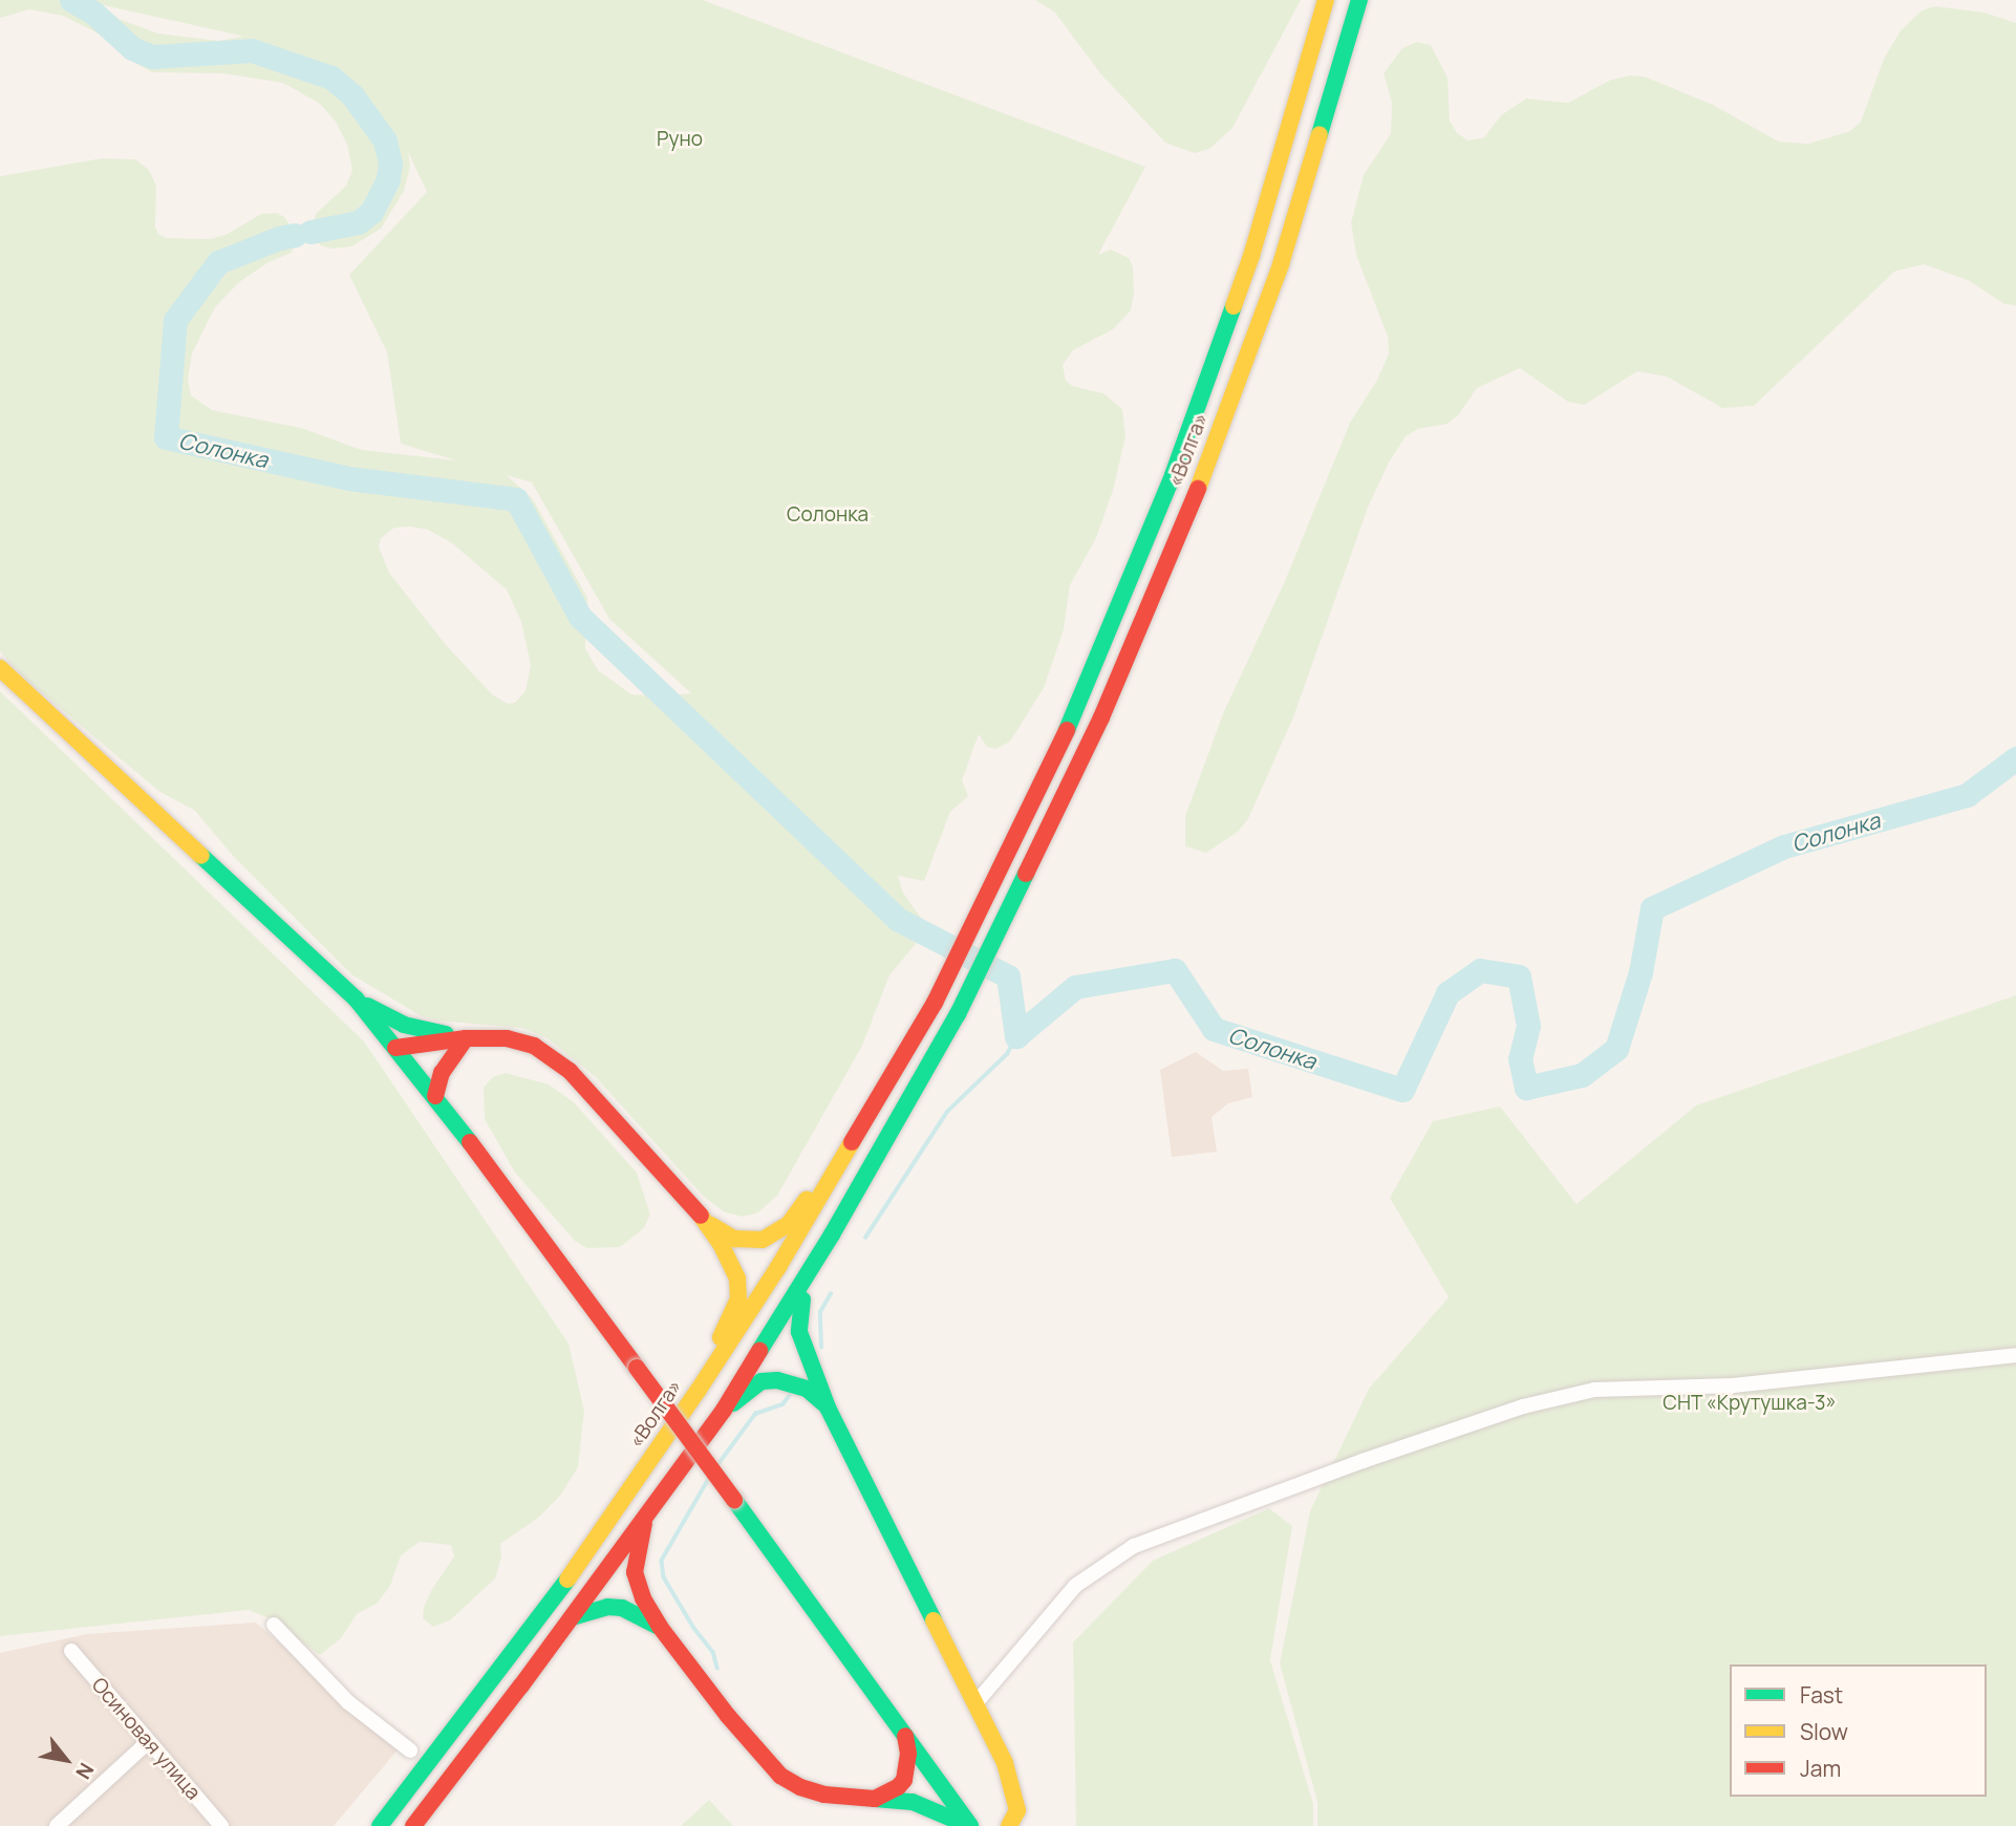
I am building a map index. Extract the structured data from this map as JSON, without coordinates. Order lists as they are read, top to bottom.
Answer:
{
  "streets": {
    "main road": ["«Волга»"],
    "street": ["Осиновая улица"]
  },
  "water": ["Солонка"],
  "parks": ["Руно", "Солонка", "СНТ «Крутушка-3»"],
  "legend": ["Fast", "Slow", "Jam"],
  "north": "bottom right"
}
